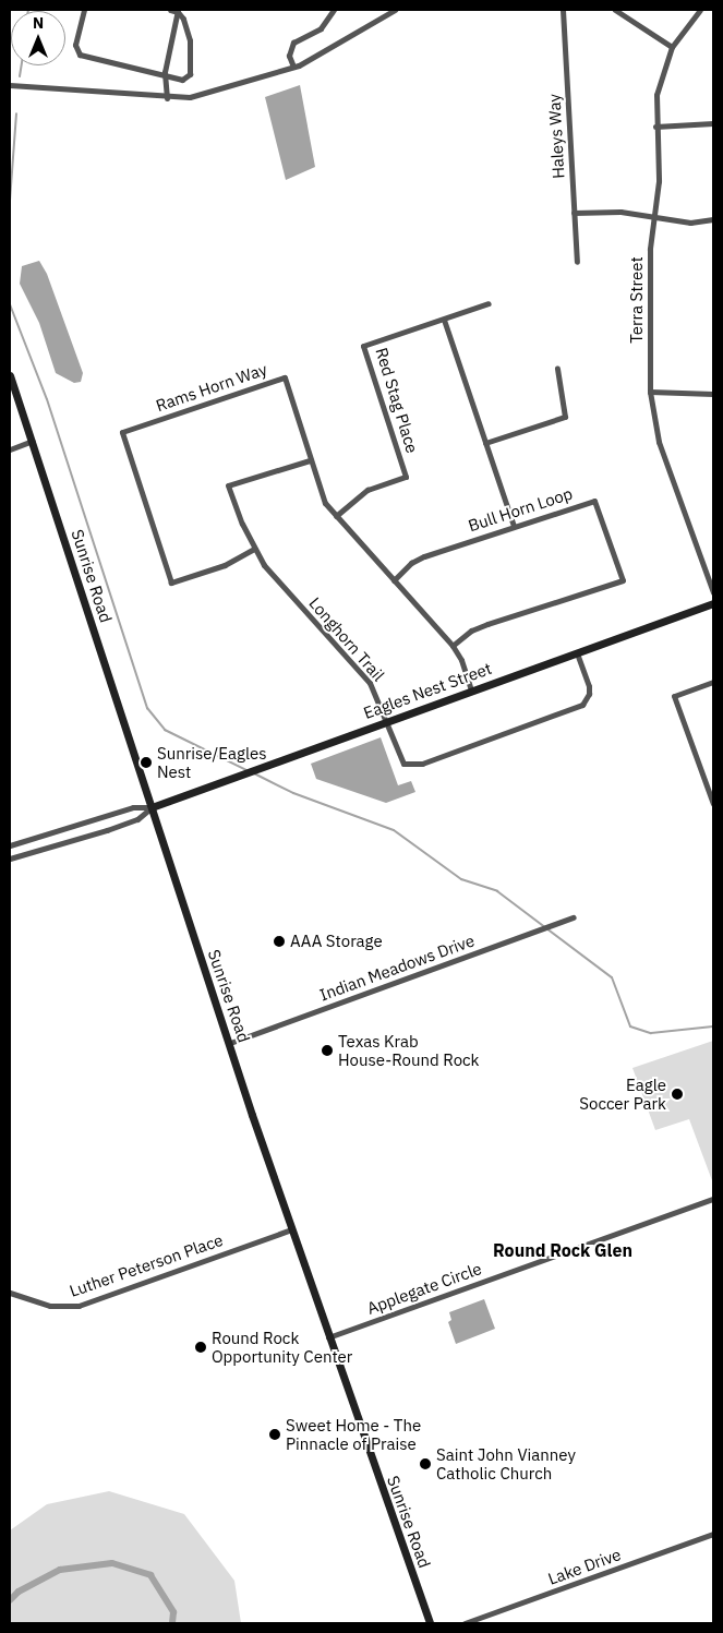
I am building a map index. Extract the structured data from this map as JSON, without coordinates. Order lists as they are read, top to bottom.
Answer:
{
  "streets": {
    "main road": ["Sunrise Road", "Eagles Nest Street"],
    "street": [
      "Haleys Way",
      "Terra Street",
      "Rams Horn Way",
      "Red Stag Place",
      "Bull Horn Loop",
      "Longhorn Trail",
      "Indian Meadows Drive",
      "Luther Peterson Place",
      "Applegate Circle",
      "Lake Drive"
    ]
  },
  "crossings": [
    ["Rams Horn Way", "Red Stag Place"],
    ["Rams Horn Way", "Bull Horn Loop"],
    ["Rams Horn Way", "Longhorn Trail"],
    ["Rams Horn Way", "Eagles Nest Street"],
    ["Sunrise Road", "Eagles Nest Street"],
    ["Sunrise Road", "Indian Meadows Drive"],
    ["Sunrise Road", "Luther Peterson Place"],
    ["Sunrise Road", "Applegate Circle"],
    ["Longhorn Trail", "Eagles Nest Street"]
  ],
  "districts": ["Round Rock Glen"],
  "places": [
    "Sunrise/Eagles Nest",
    "AAA Storage",
    "Texas Krab House-Round Rock",
    "Eagle Soccer Park",
    "Round Rock Opportunity Center",
    "Sweet Home - The Pinnacle of Praise",
    "Saint John Vianney Catholic Church"
  ],
  "north": "top"
}
